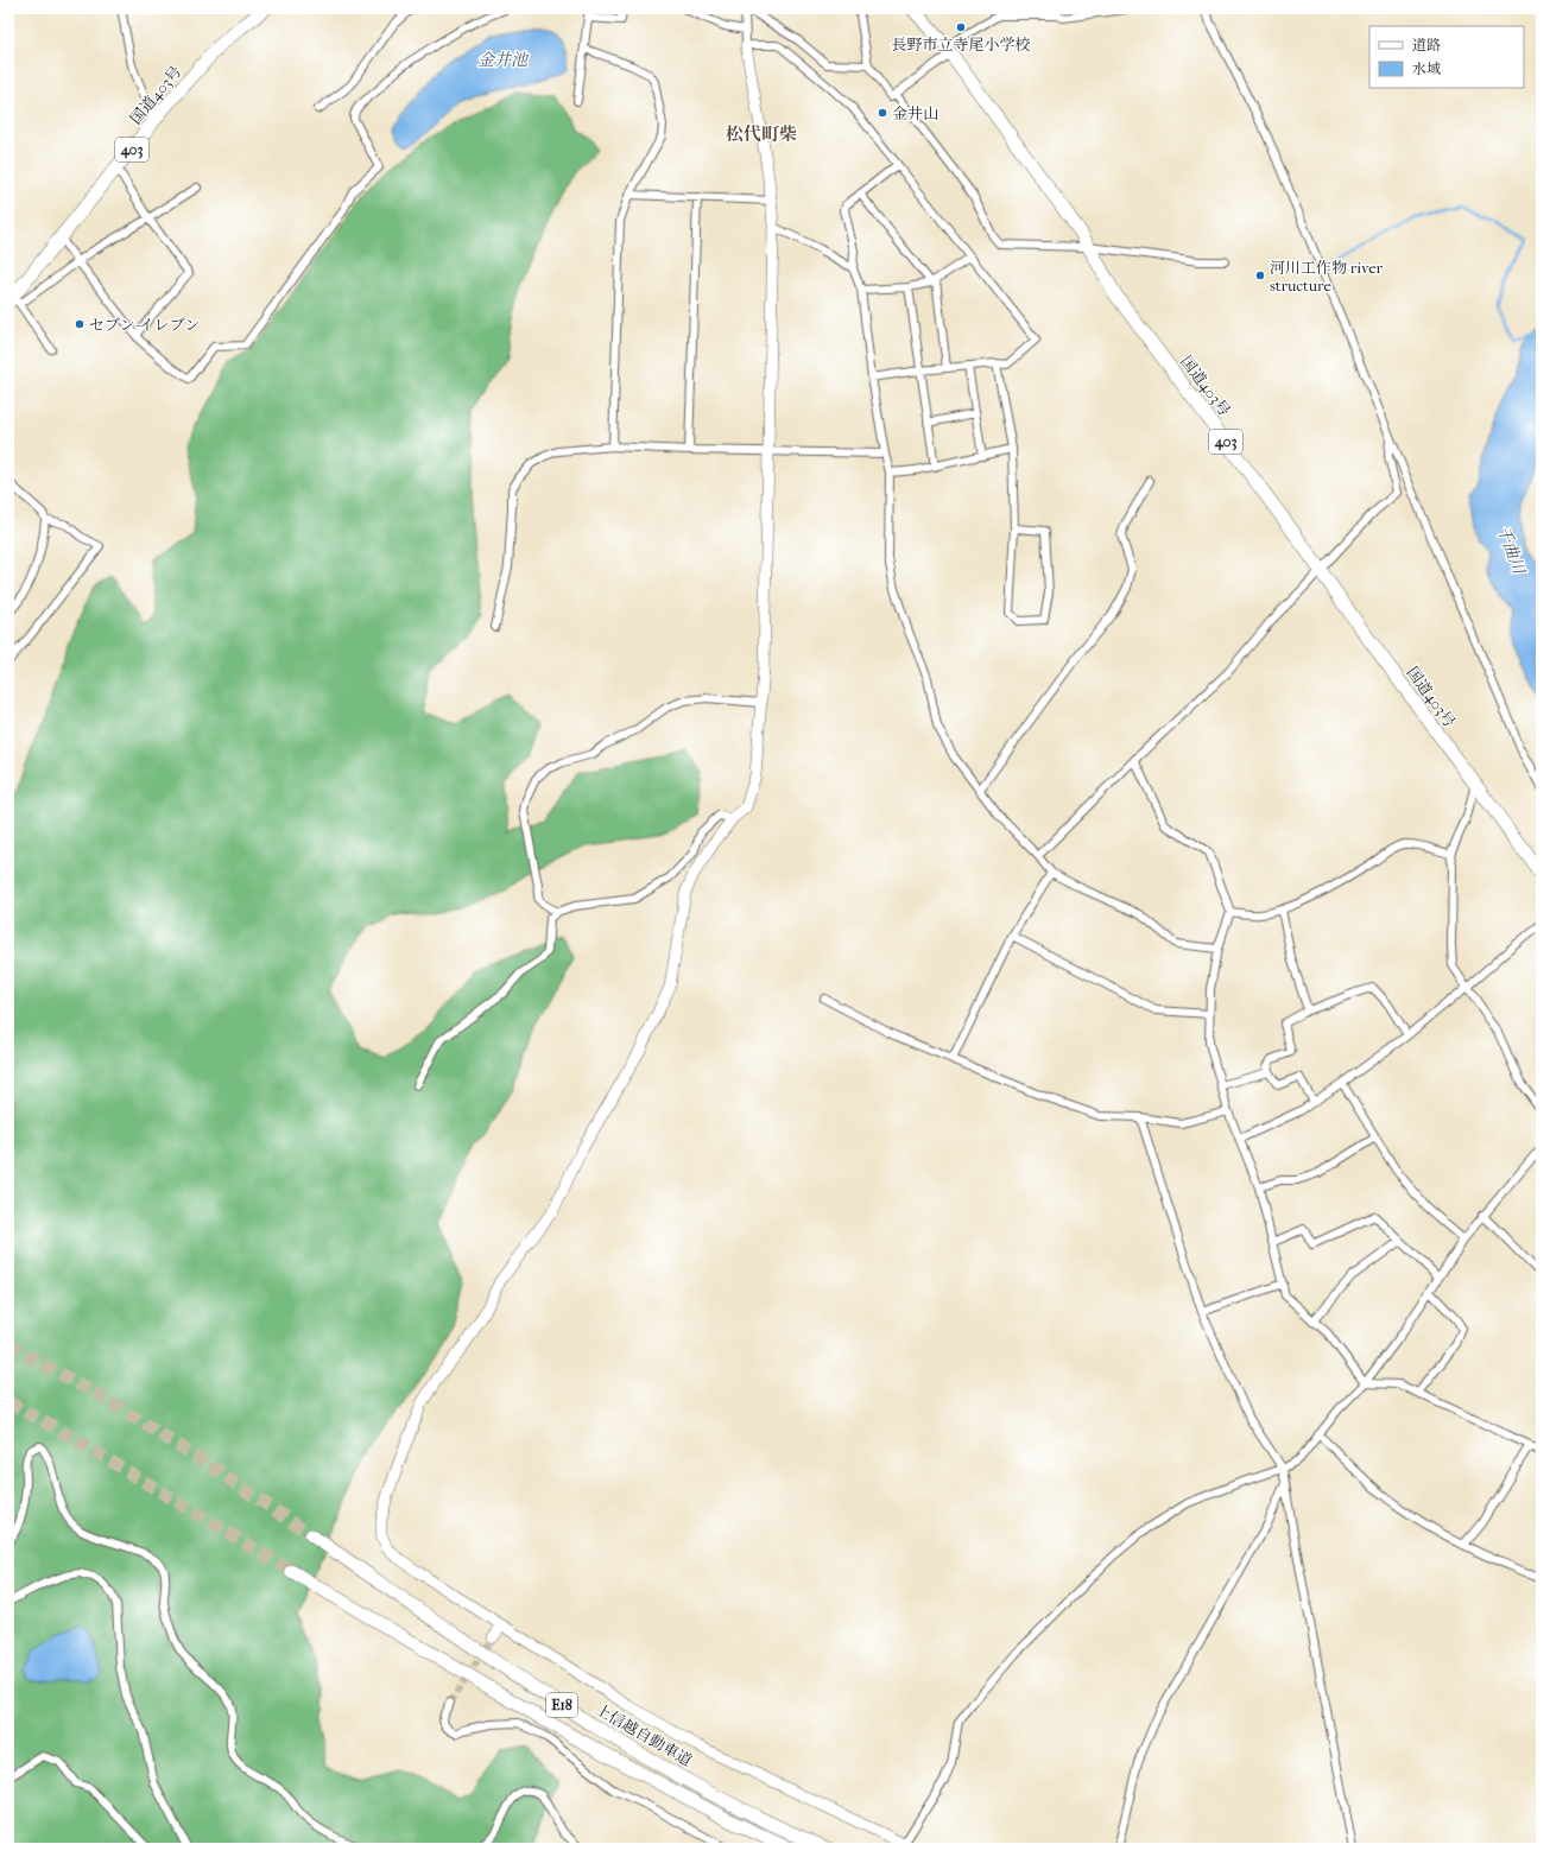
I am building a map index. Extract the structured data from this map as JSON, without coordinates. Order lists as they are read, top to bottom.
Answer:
{
  "streets": {
    "highway": [
      "国道403号",
      "403",
      "E18",
      "上信越自動車道"
    ]
  },
  "districts": ["松代町柴"],
  "water": ["金井池", "千曲川"],
  "places": [
    "長野市立寺尾小学校",
    "金井山",
    "河川工作物 river structure",
    "セブン-イレブン"
  ],
  "legend": ["道路", "水域"]
}
